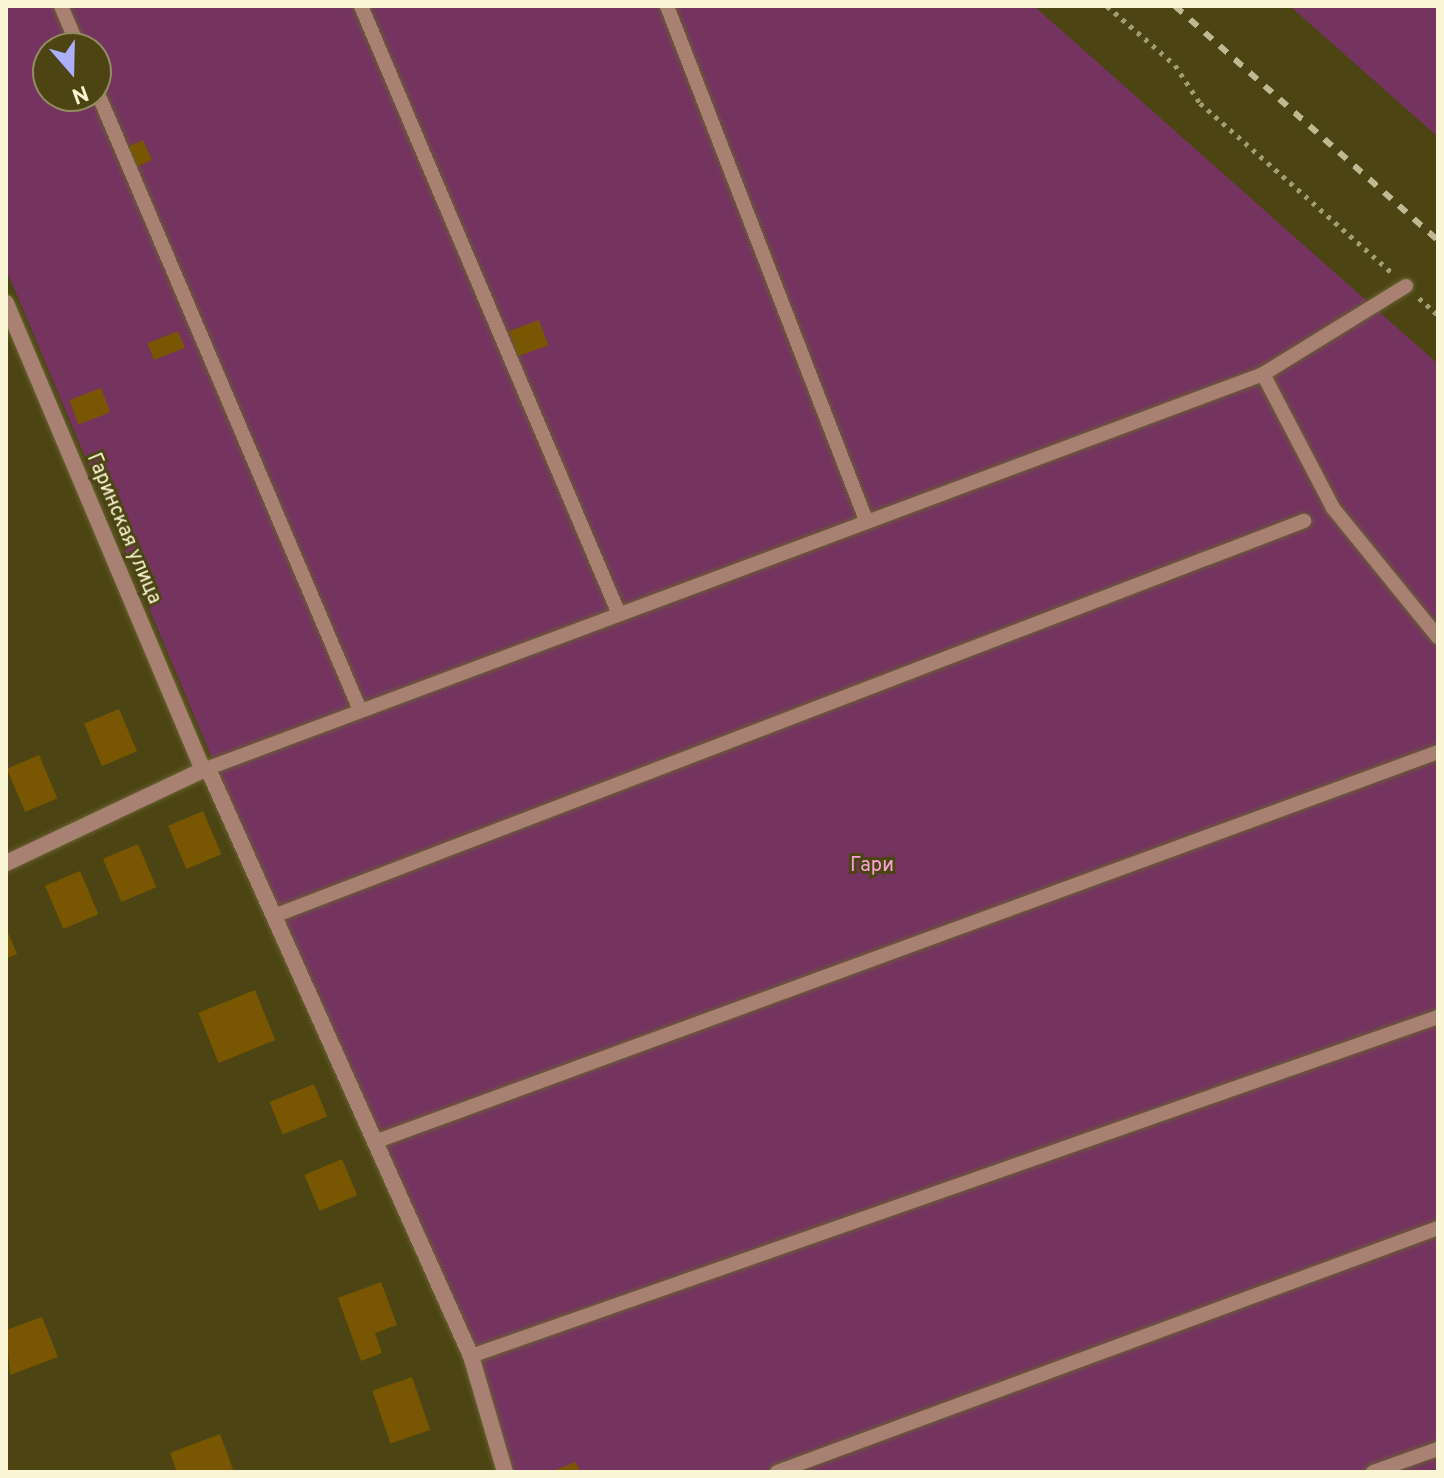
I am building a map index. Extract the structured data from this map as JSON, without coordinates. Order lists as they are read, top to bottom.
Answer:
{
  "streets": {
    "street": ["Гаринская улица"]
  },
  "parks": ["Гари"],
  "north": "bottom"
}
